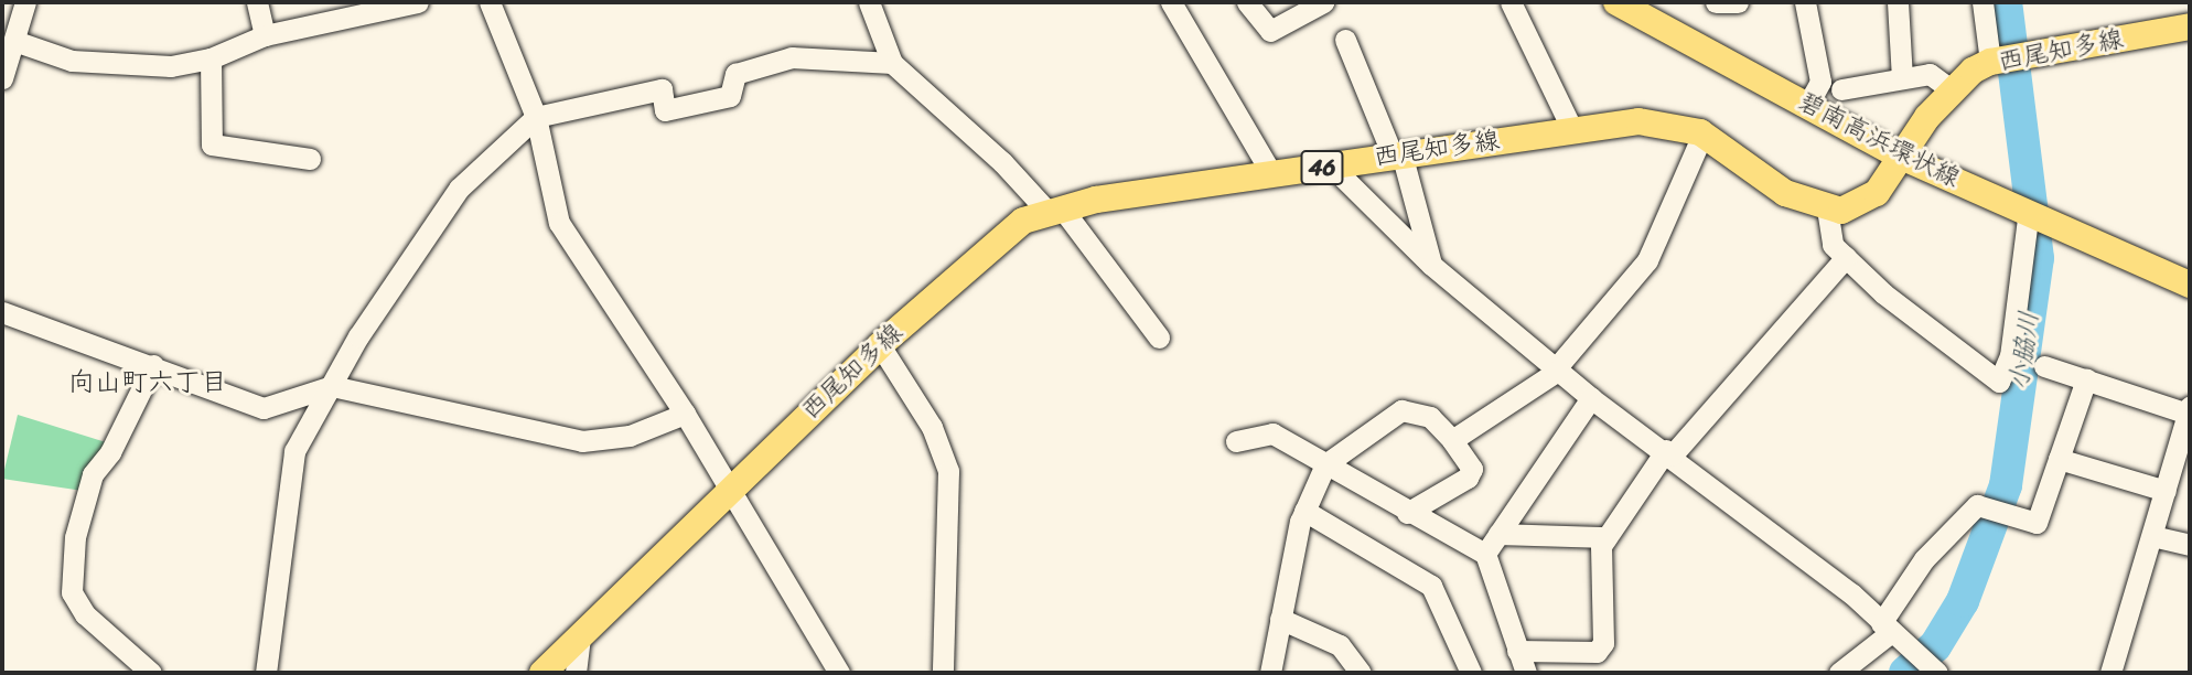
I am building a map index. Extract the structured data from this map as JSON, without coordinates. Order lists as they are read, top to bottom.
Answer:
{
  "streets": {
    "main road": ["西尾知多線", "碧南高浜環状線", "46"]
  },
  "crossings": [
    ["西尾知多線", "碧南高浜環状線"]
  ],
  "districts": ["向山町六丁目"],
  "water": ["小脇川"]
}
